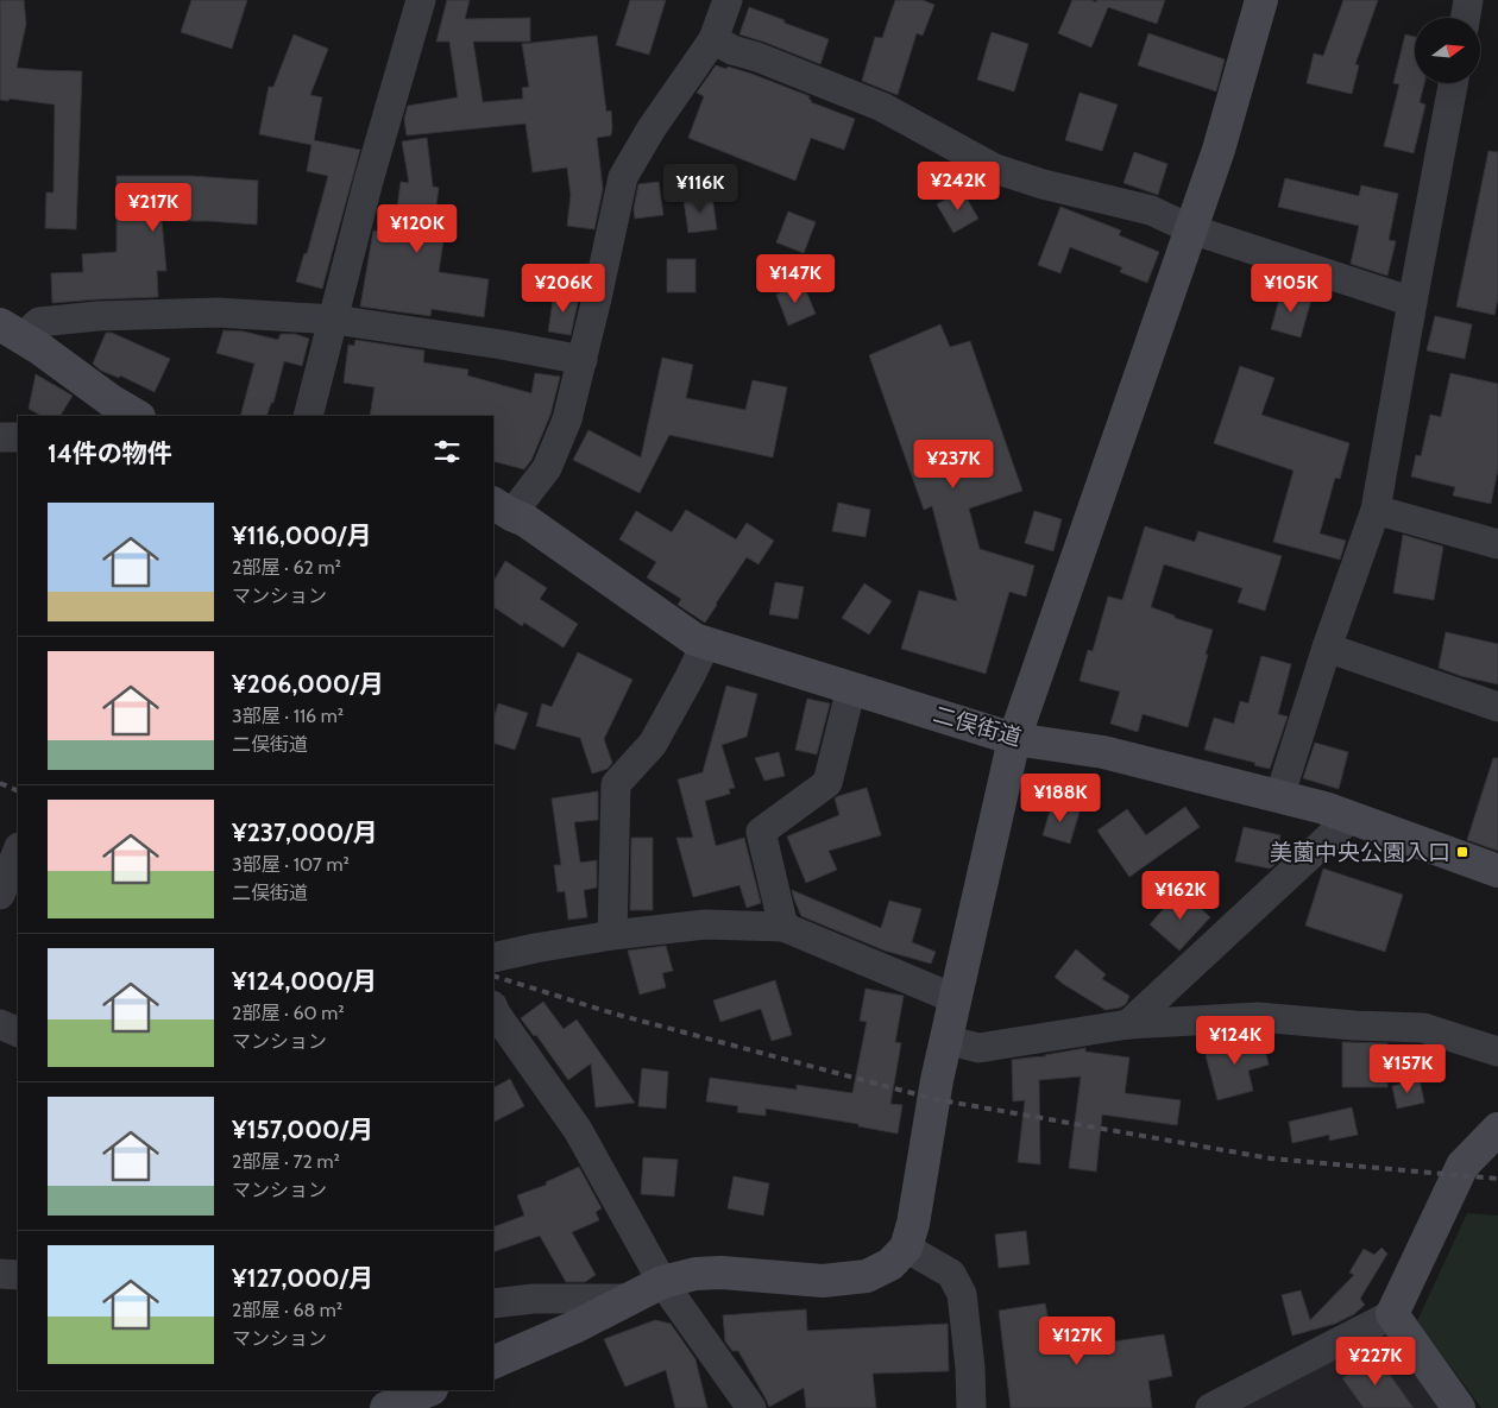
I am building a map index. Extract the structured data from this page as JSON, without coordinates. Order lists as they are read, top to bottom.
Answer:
{
  "streets": {
    "street": ["二俣街道"]
  },
  "places": {
    "transit": ["美薗中央公園入口"]
  },
  "north": "right",
  "page": {
    "price": [
      "¥242K",
      "¥116K",
      "¥217K",
      "¥120K",
      "¥147K",
      "¥206K",
      "¥105K",
      "¥237K",
      "¥188K",
      "¥162K",
      "¥124K",
      "¥157K",
      "¥127K",
      "¥227K"
    ],
    "heading": "14件の物件",
    "list": [
      {
        "name": "¥116,000/月",
        "note": "2部屋 · 62 m² · マンション"
      },
      {
        "name": "¥206,000/月",
        "note": "3部屋 · 116 m² · 二俣街道"
      },
      {
        "name": "¥237,000/月",
        "note": "3部屋 · 107 m² · 二俣街道"
      },
      {
        "name": "¥124,000/月",
        "note": "2部屋 · 60 m² · マンション"
      },
      {
        "name": "¥157,000/月",
        "note": "2部屋 · 72 m² · マンション"
      },
      {
        "name": "¥127,000/月",
        "note": "2部屋 · 68 m² · マンション"
      }
    ]
  }
}
